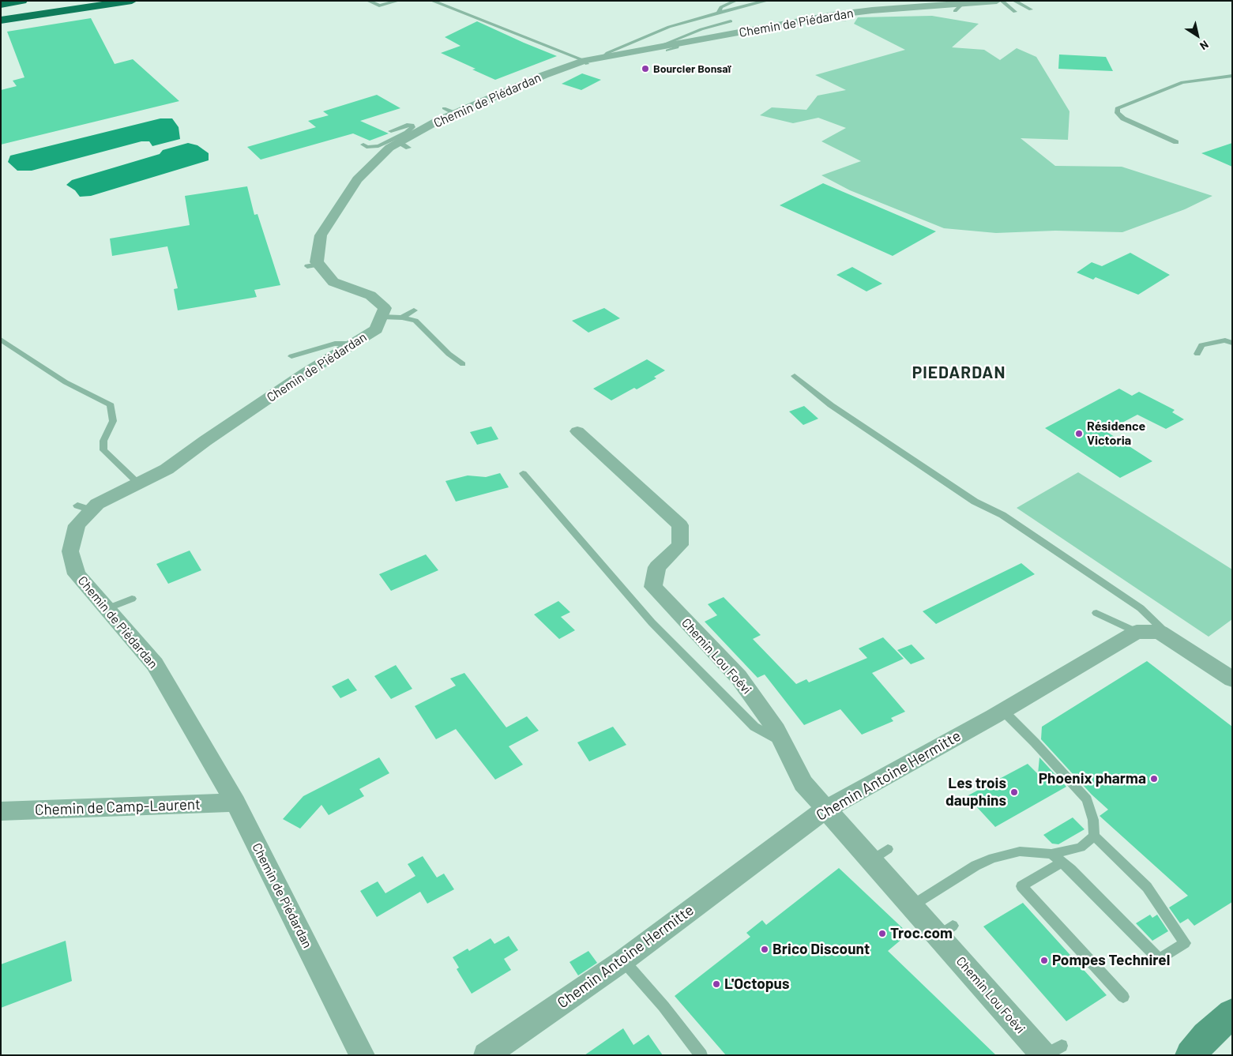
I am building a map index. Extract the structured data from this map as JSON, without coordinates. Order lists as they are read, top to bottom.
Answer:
{
  "streets": {
    "street": [
      "Chemin de Piédardan",
      "Chemin Lou Foévi",
      "Chemin Antoine Hermitte",
      "Chemin de Camp-Laurent"
    ]
  },
  "crossings": [
    ["Chemin de Piédardan", "Chemin de Camp-Laurent"],
    ["Chemin Lou Foévi", "Chemin Antoine Hermitte"]
  ],
  "districts": ["PIEDARDAN"],
  "places": [
    "Bourcier Bonsaï",
    "Résidence Victoria",
    "Phoenix pharma",
    "Les trois dauphins",
    "Troc.com",
    "Brico Discount",
    "Pompes Technirel",
    "L'Octopus"
  ],
  "north": "bottom right"
}
